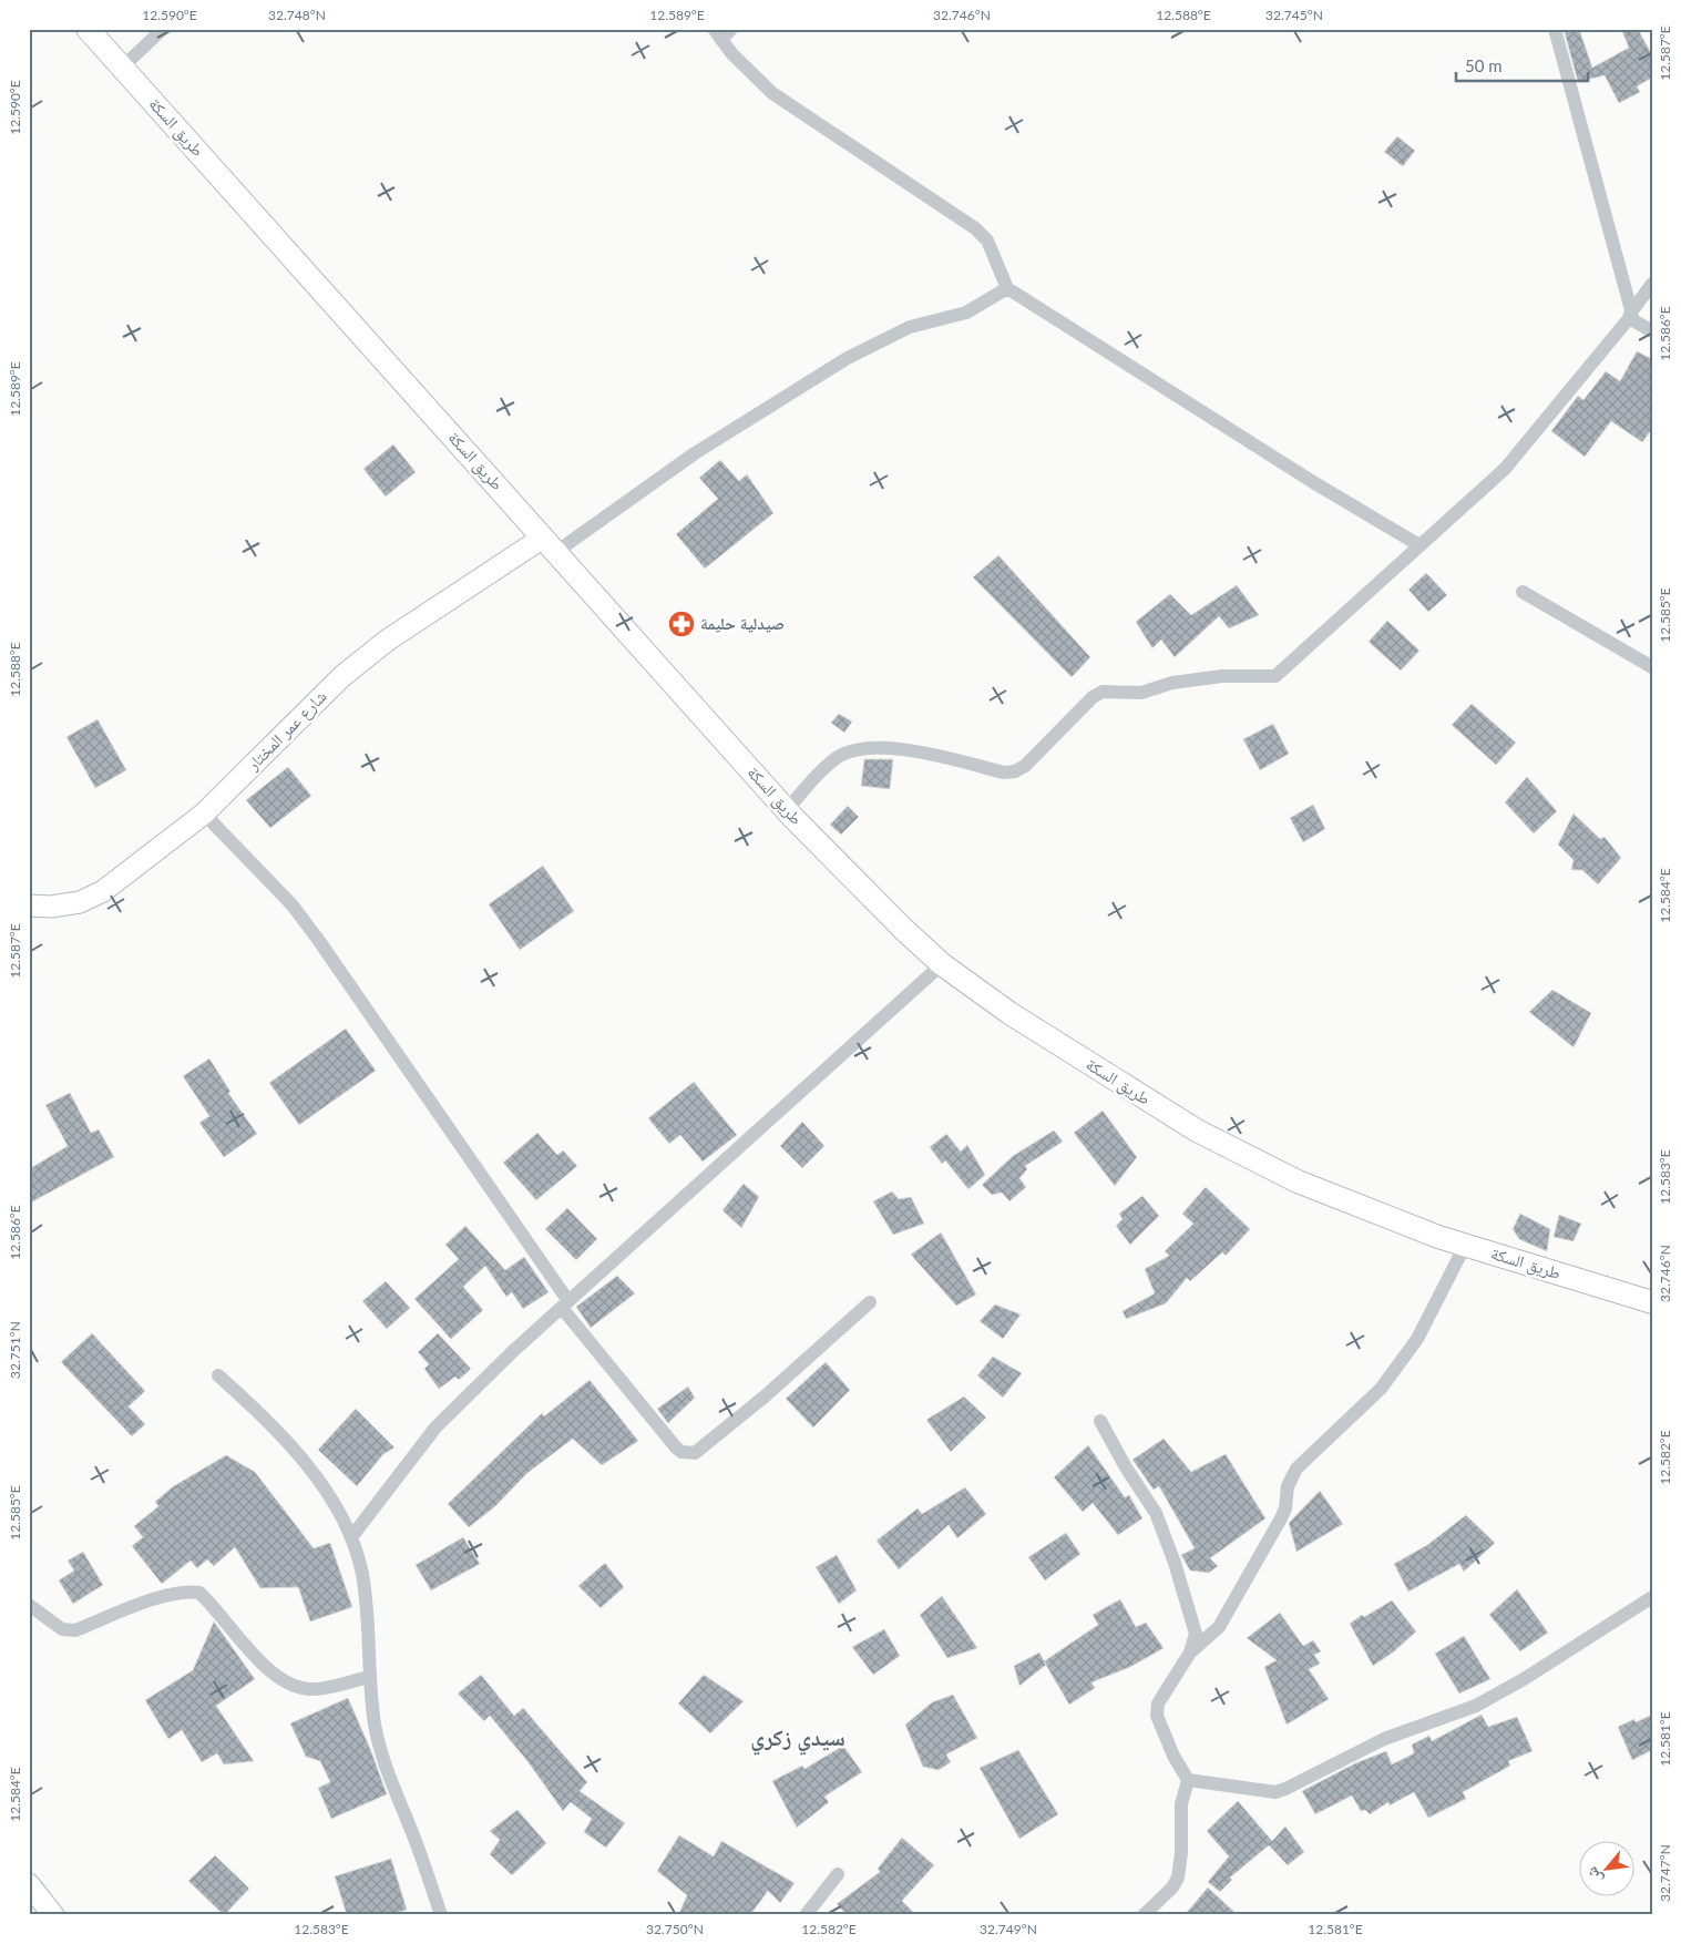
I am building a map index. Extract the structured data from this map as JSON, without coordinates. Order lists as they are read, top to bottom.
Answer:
{
  "streets": {
    "main road": ["طريق السكة"],
    "street": ["شارع عمر المختار"]
  },
  "crossings": [
    ["طريق السكة", "شارع عمر المختار"]
  ],
  "districts": ["سيدي زكري"],
  "places": {
    "pharmacy": ["صيدلية حليمة"]
  },
  "scale_bar": "50 m",
  "north": "bottom left",
  "coordinates": [
    "12.590°E",
    "32.748°N",
    "12.589°E",
    "32.746°N",
    "12.588°E",
    "32.745°N",
    "12.587°E",
    "12.586°E",
    "12.585°E",
    "12.584°E",
    "12.583°E",
    "32.751°N",
    "12.582°E",
    "12.581°E",
    "32.747°N",
    "32.750°N",
    "32.749°N"
  ]
}
